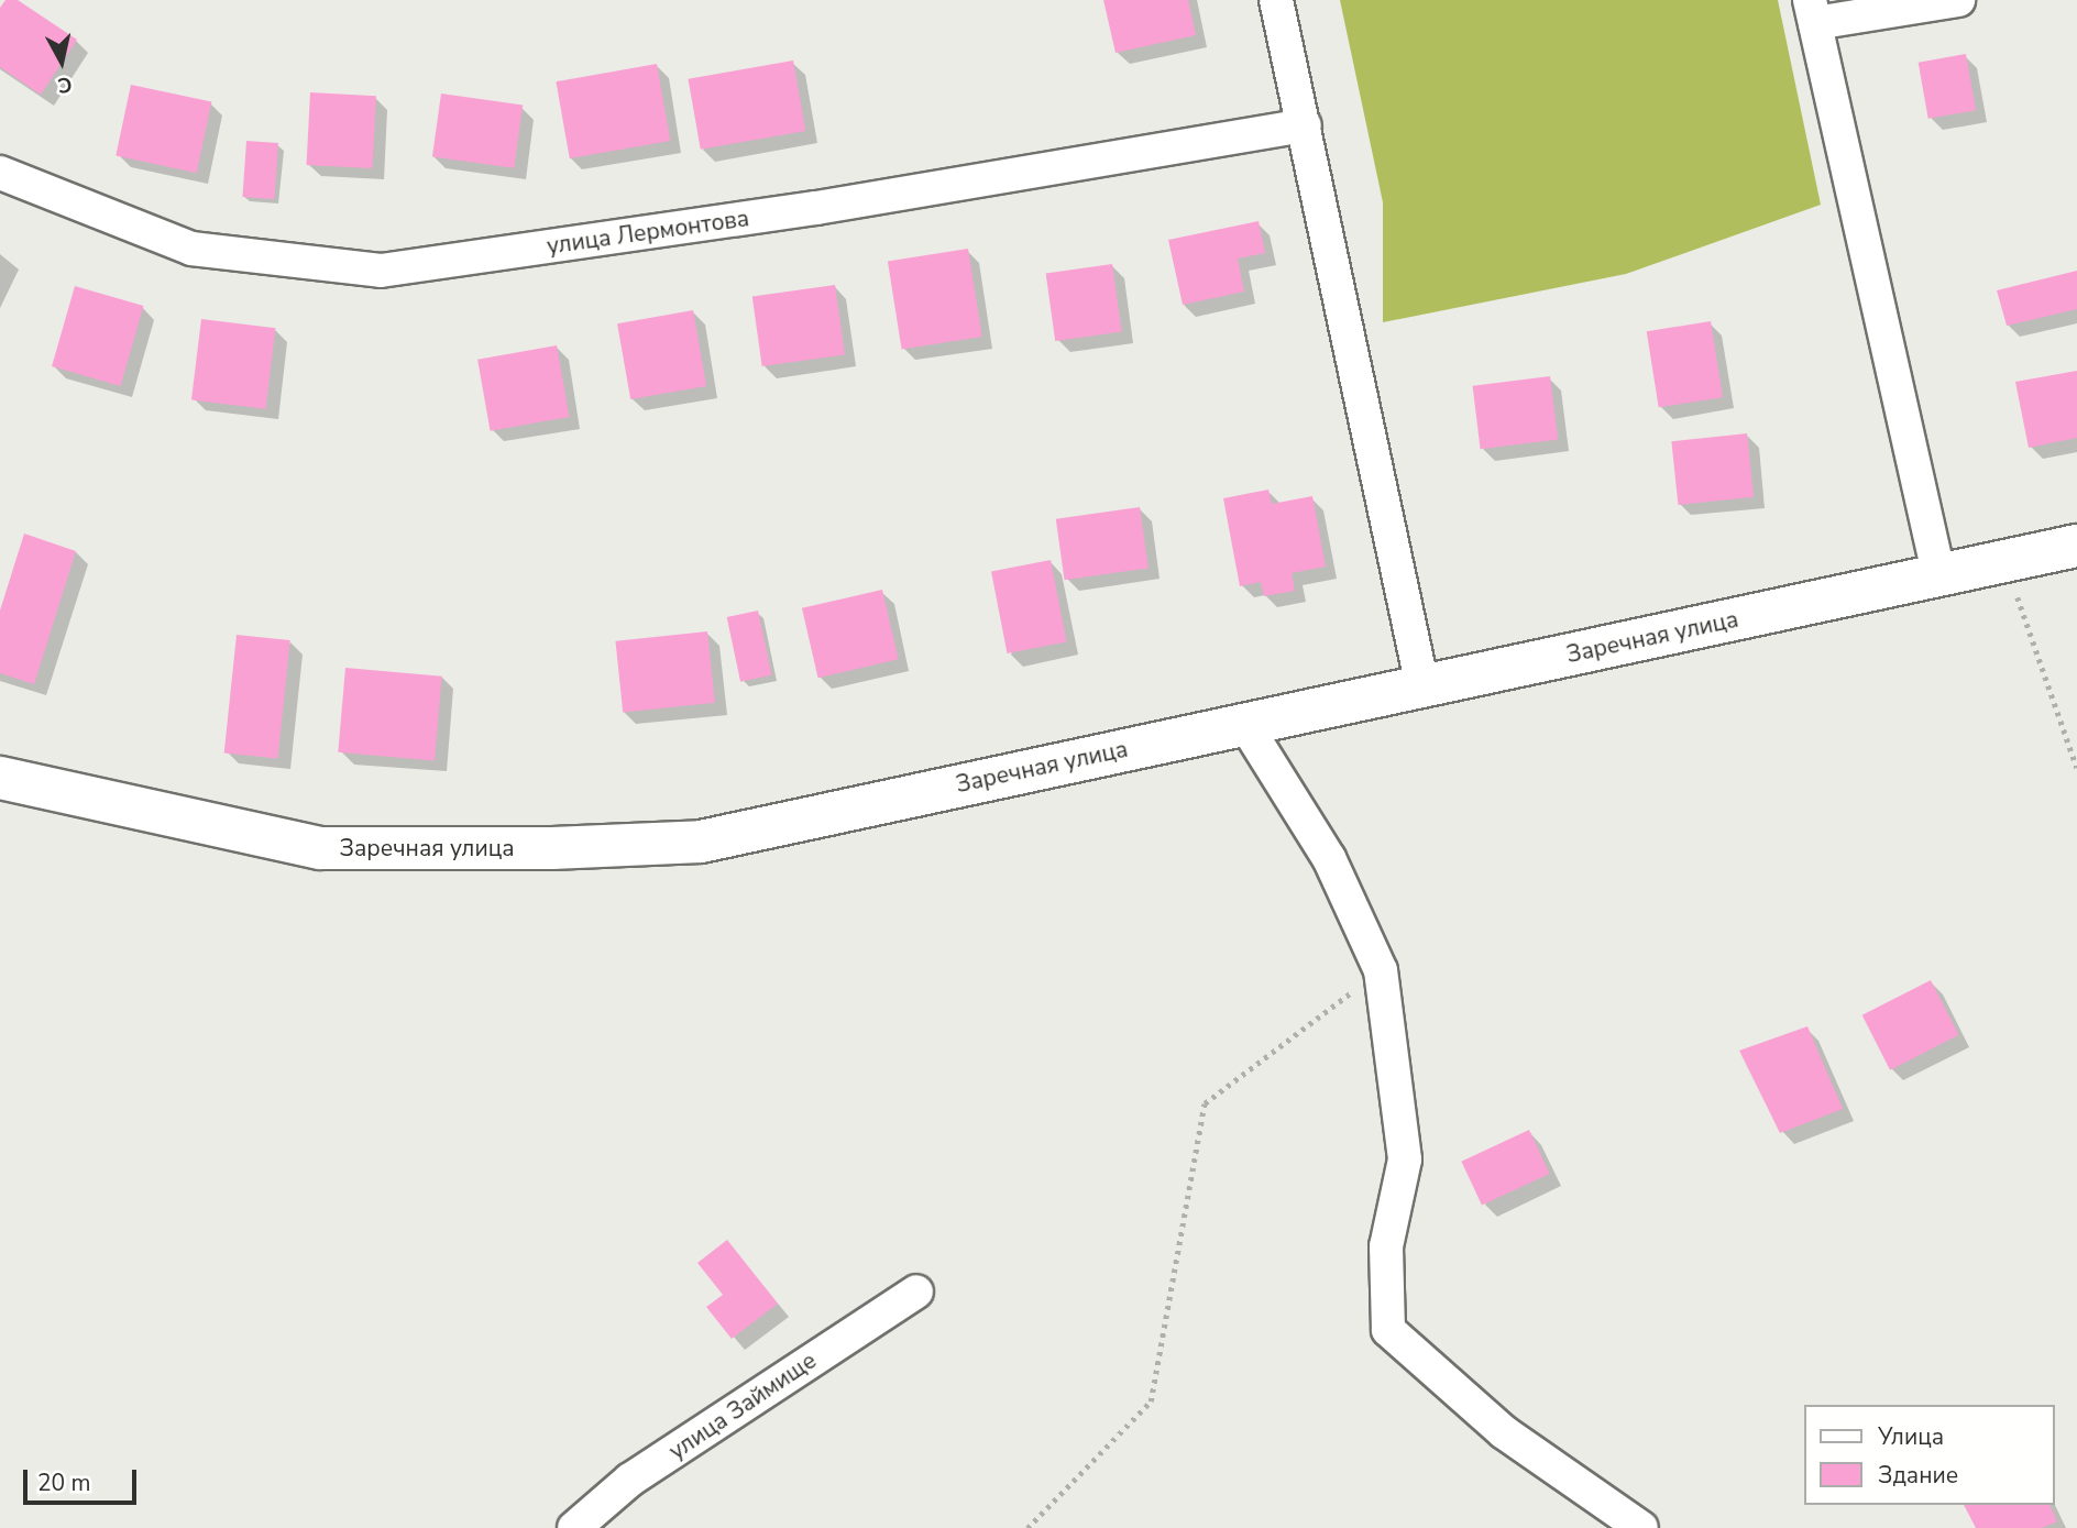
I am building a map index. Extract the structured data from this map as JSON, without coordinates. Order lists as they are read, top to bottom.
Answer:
{
  "streets": {
    "street": ["улица Лермонтова", "Заречная улица", "улица Займище"]
  },
  "legend": ["Улица", "Здание"],
  "scale_bar": "20 m",
  "north": "bottom"
}
